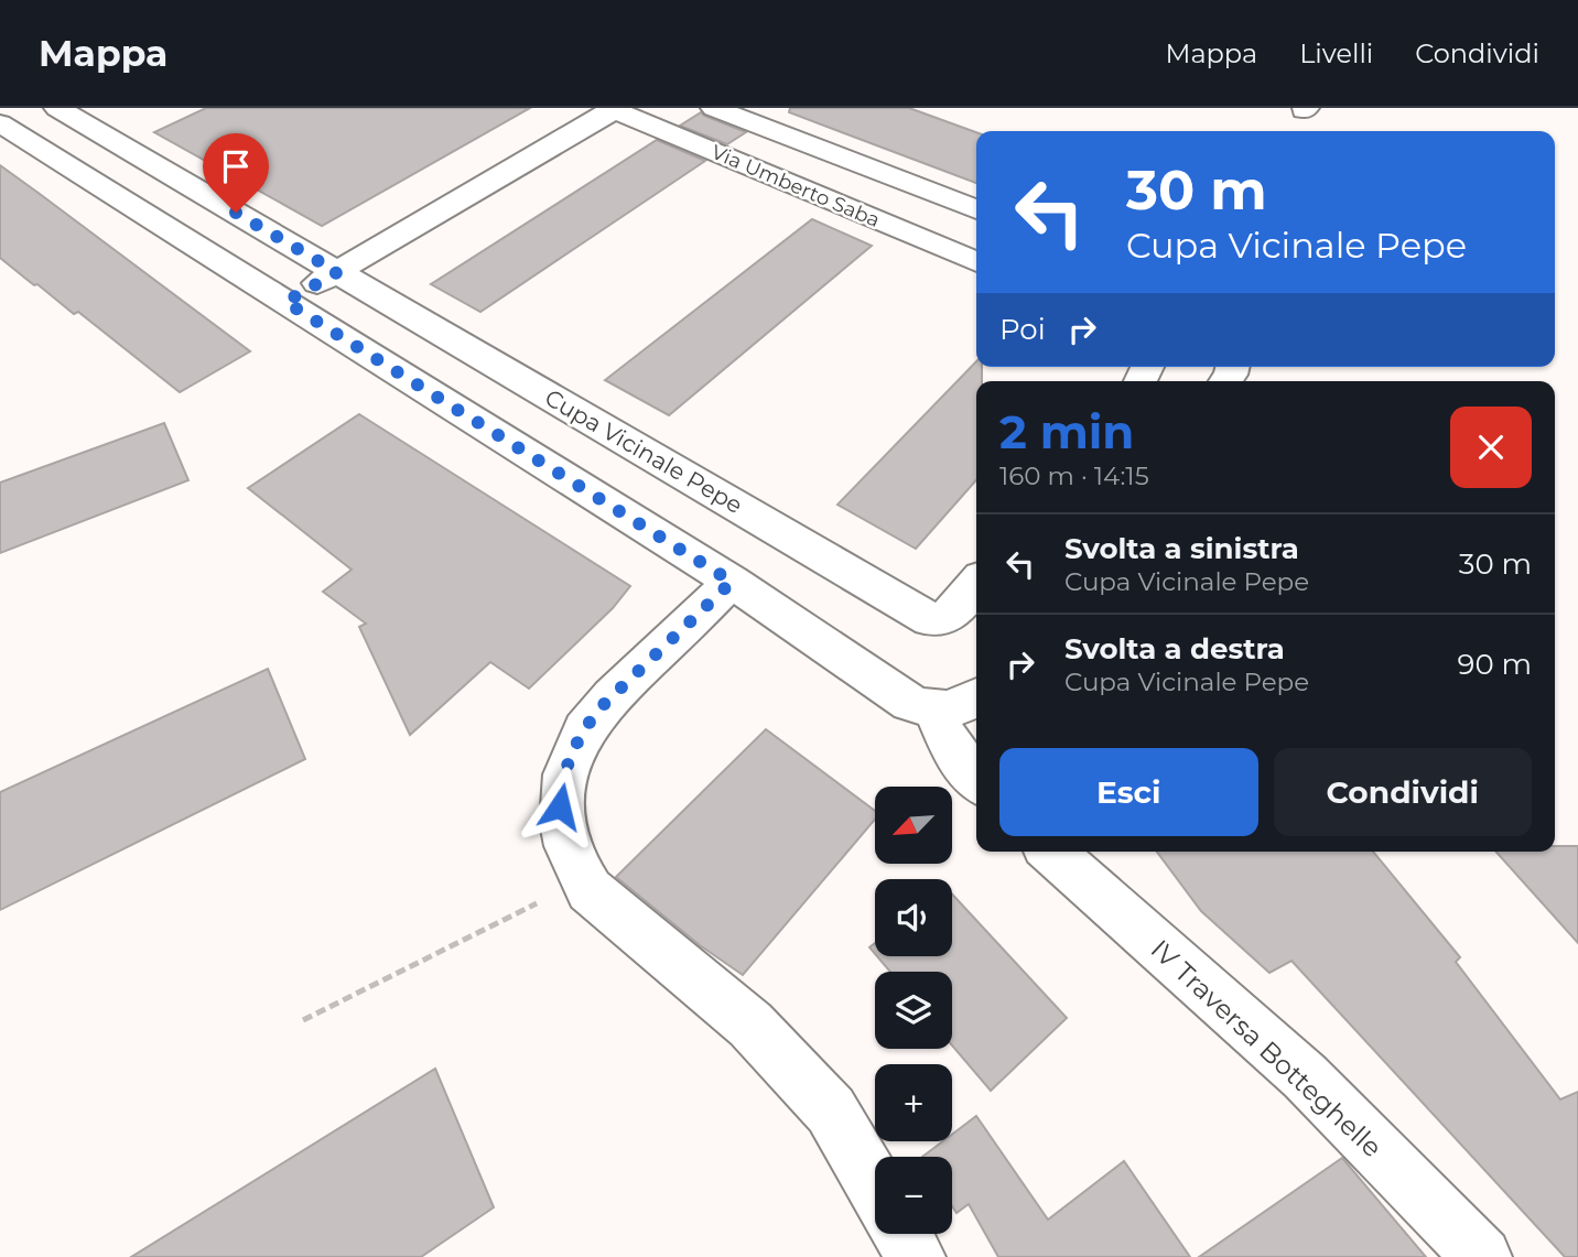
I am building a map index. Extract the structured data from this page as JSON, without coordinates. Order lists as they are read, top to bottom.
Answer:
{
  "streets": {
    "street": ["Via Umberto Saba", "Cupa Vicinale Pepe", "IV Traversa Botteghelle"]
  },
  "north": "bottom left",
  "page": {
    "header": "Mappa",
    "nav": ["Mappa", "Livelli", "Condividi"],
    "turn": ["30 m", "Cupa Vicinale Pepe"],
    "then": "Poi",
    "heading": ["2 min", "160 m · 14:15"],
    "list": [
      {
        "name": "Svolta a sinistra",
        "note": "Cupa Vicinale Pepe",
        "value": "30 m"
      },
      {
        "name": "Svolta a destra",
        "note": "Cupa Vicinale Pepe",
        "value": "90 m"
      }
    ],
    "buttons": ["Esci", "Condividi"],
    "map_buttons": ["+", "−"]
  }
}
